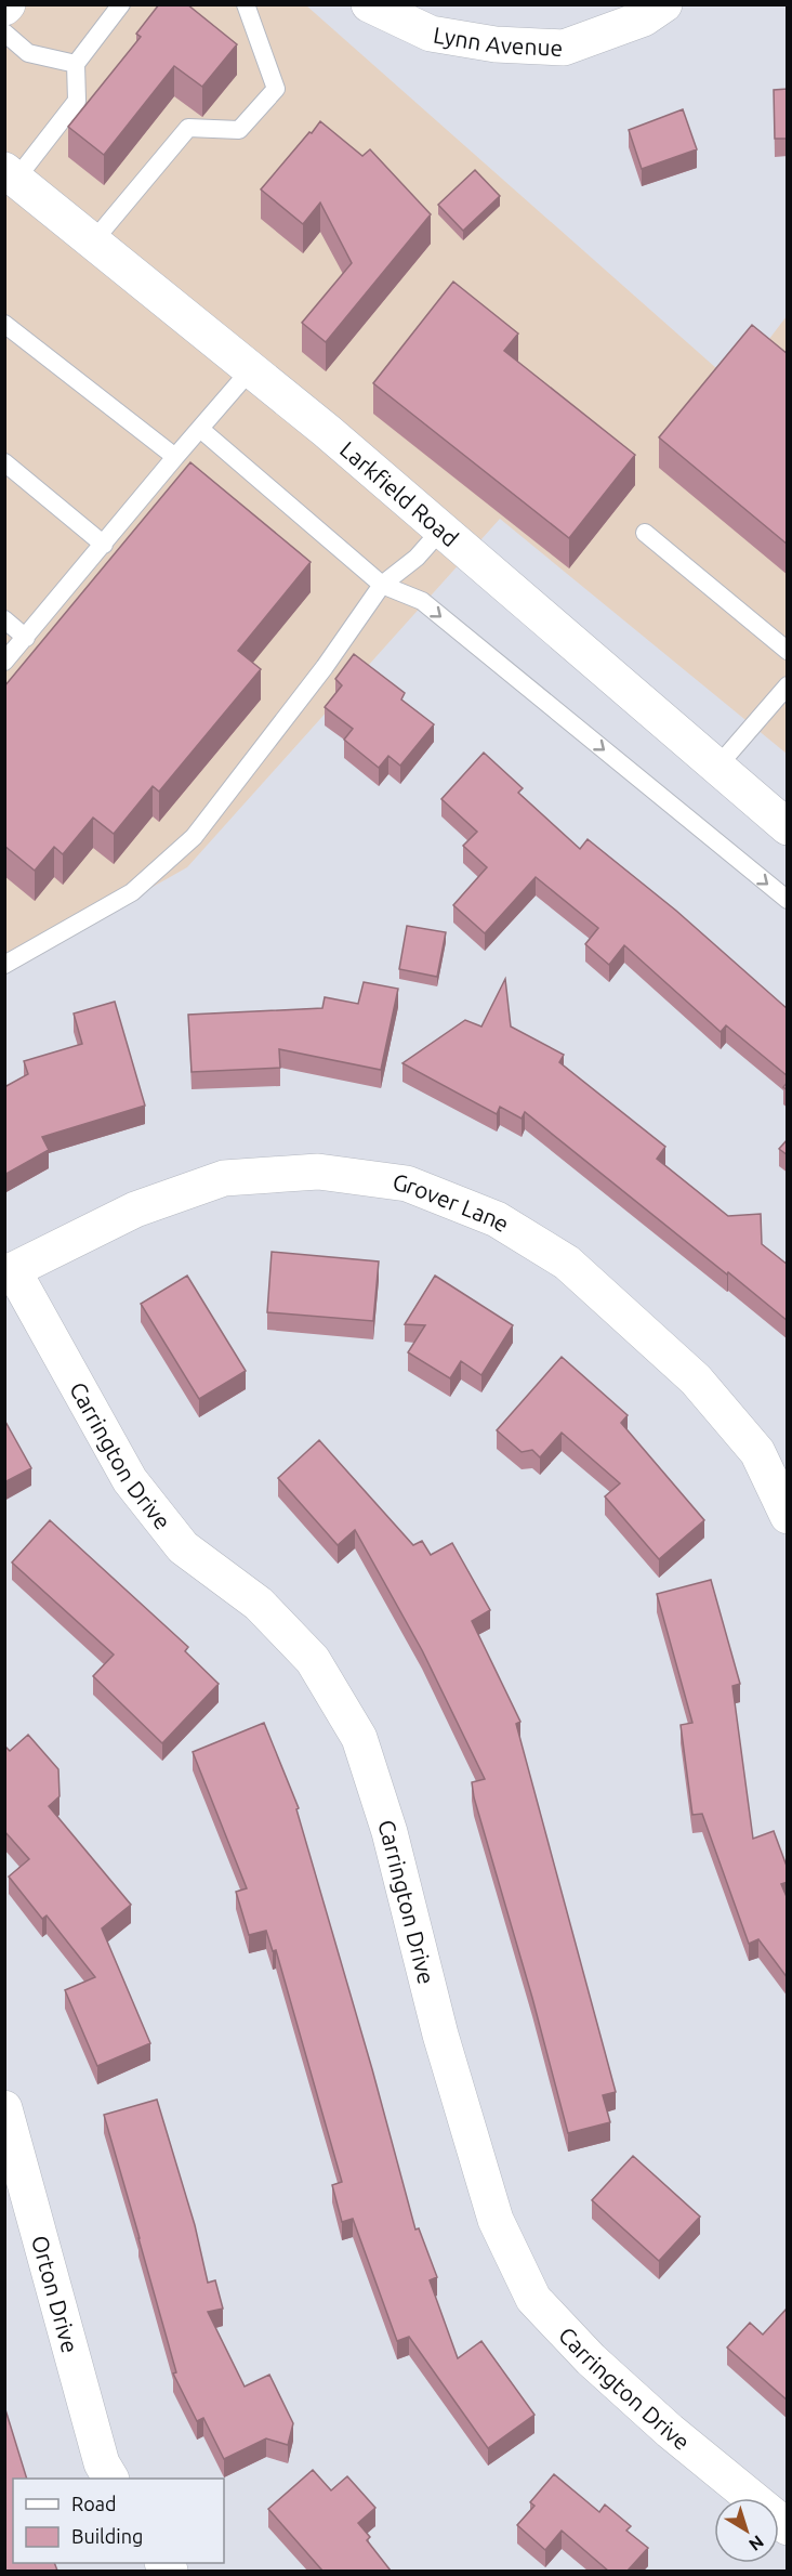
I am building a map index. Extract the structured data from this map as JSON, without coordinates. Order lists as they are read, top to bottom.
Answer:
{
  "streets": {
    "street": [
      "Lynn Avenue",
      "Larkfield Road",
      "Grover Lane",
      "Carrington Drive",
      "Orton Drive"
    ]
  },
  "crossings": [
    ["Grover Lane", "Carrington Drive"]
  ],
  "legend": ["Road", "Building"],
  "north": "bottom right"
}
